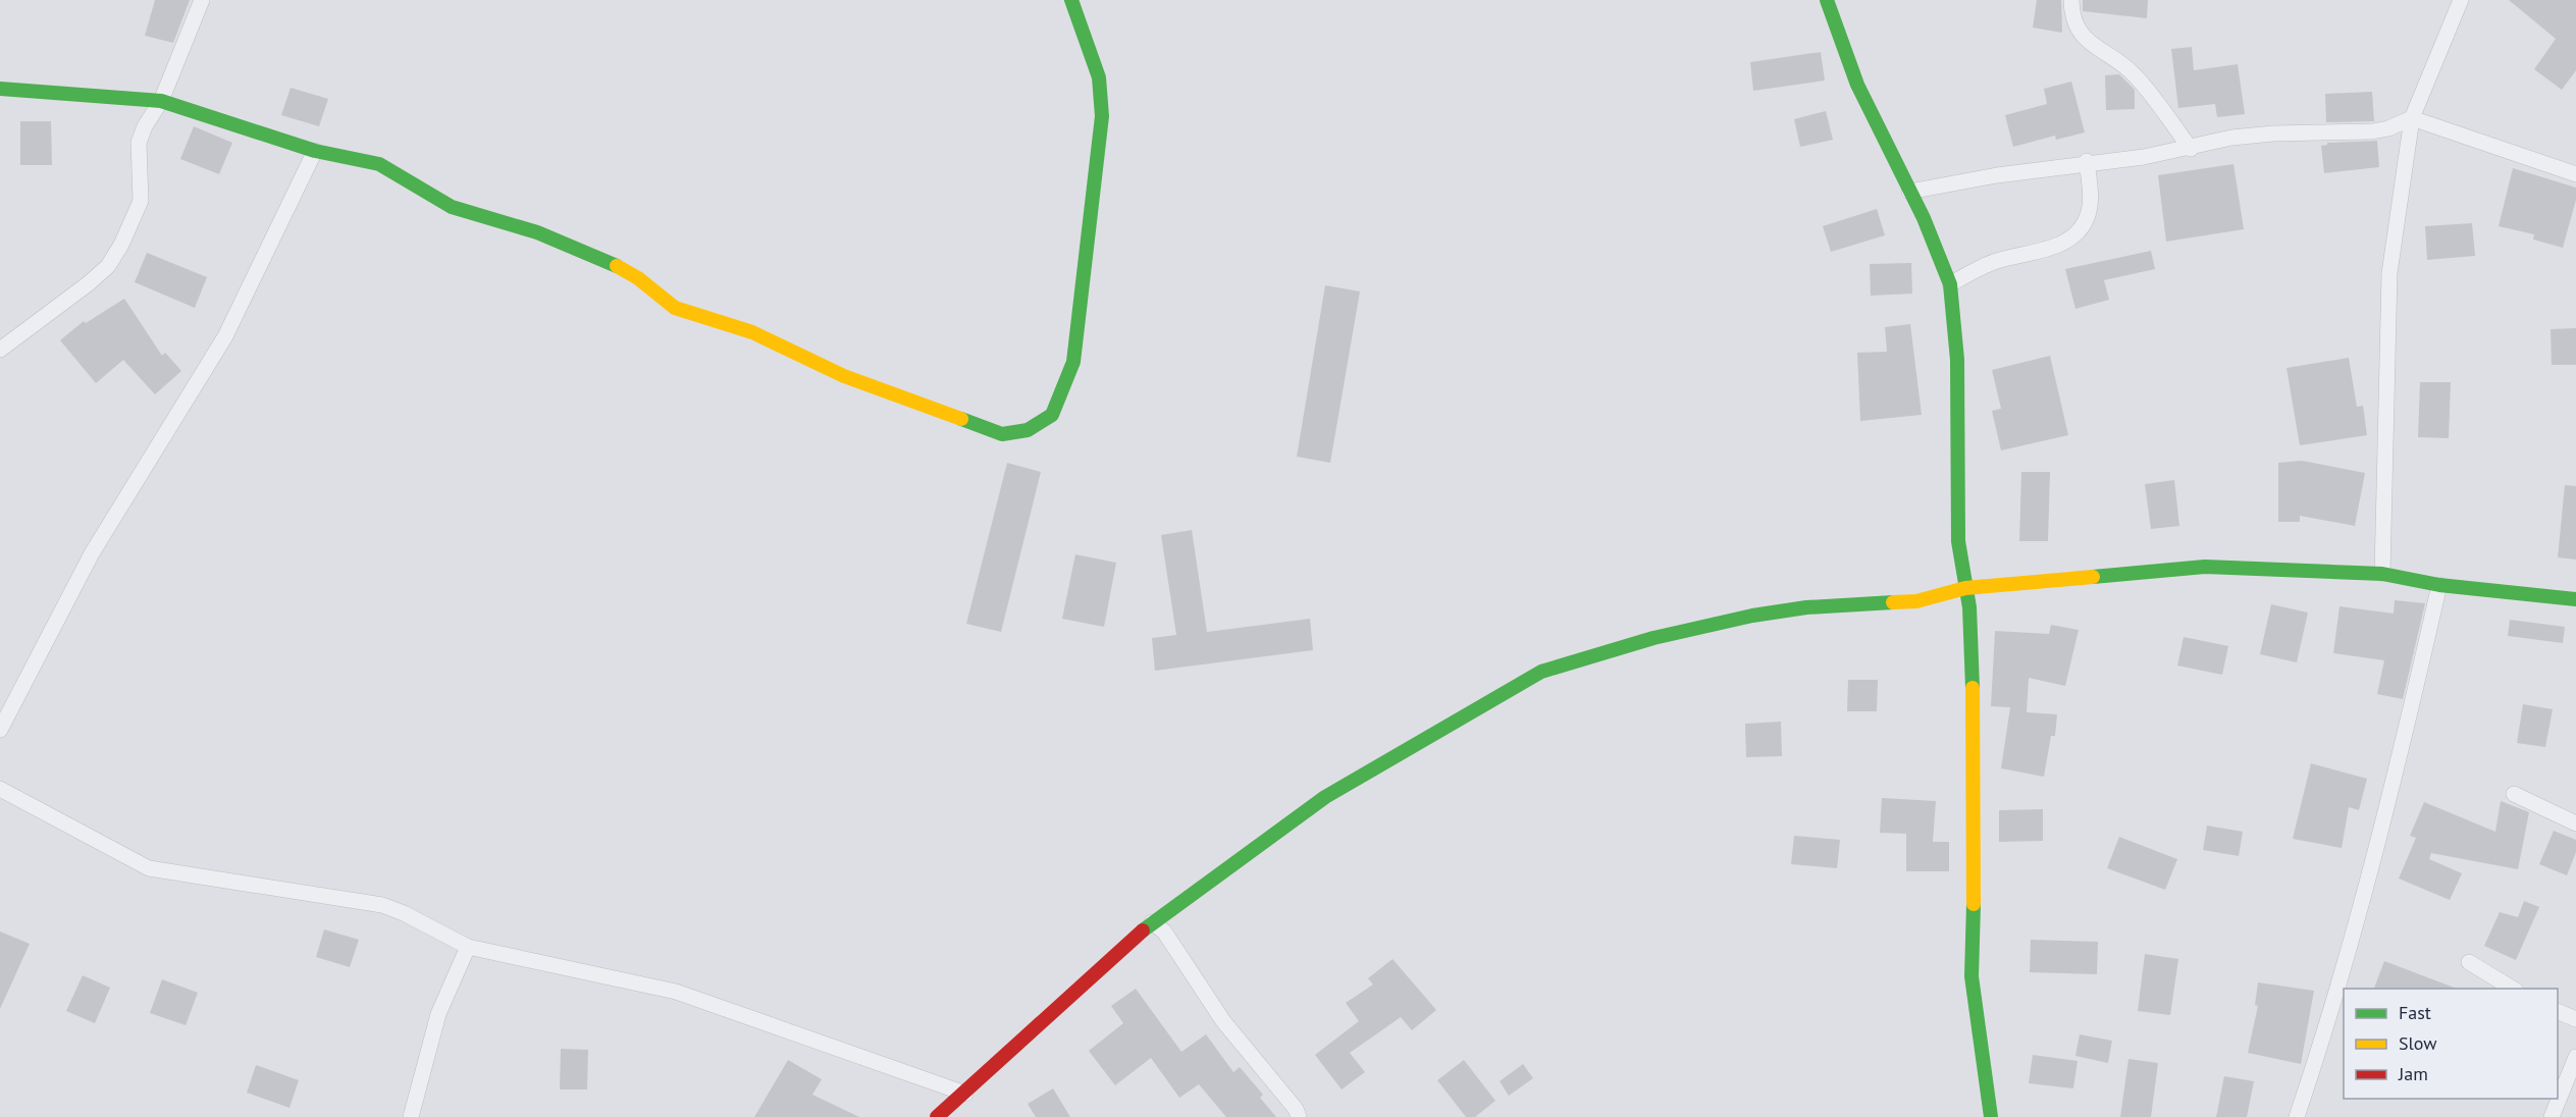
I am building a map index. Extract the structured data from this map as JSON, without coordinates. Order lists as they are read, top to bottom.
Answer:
{
  "legend": ["Fast", "Slow", "Jam"]
}
